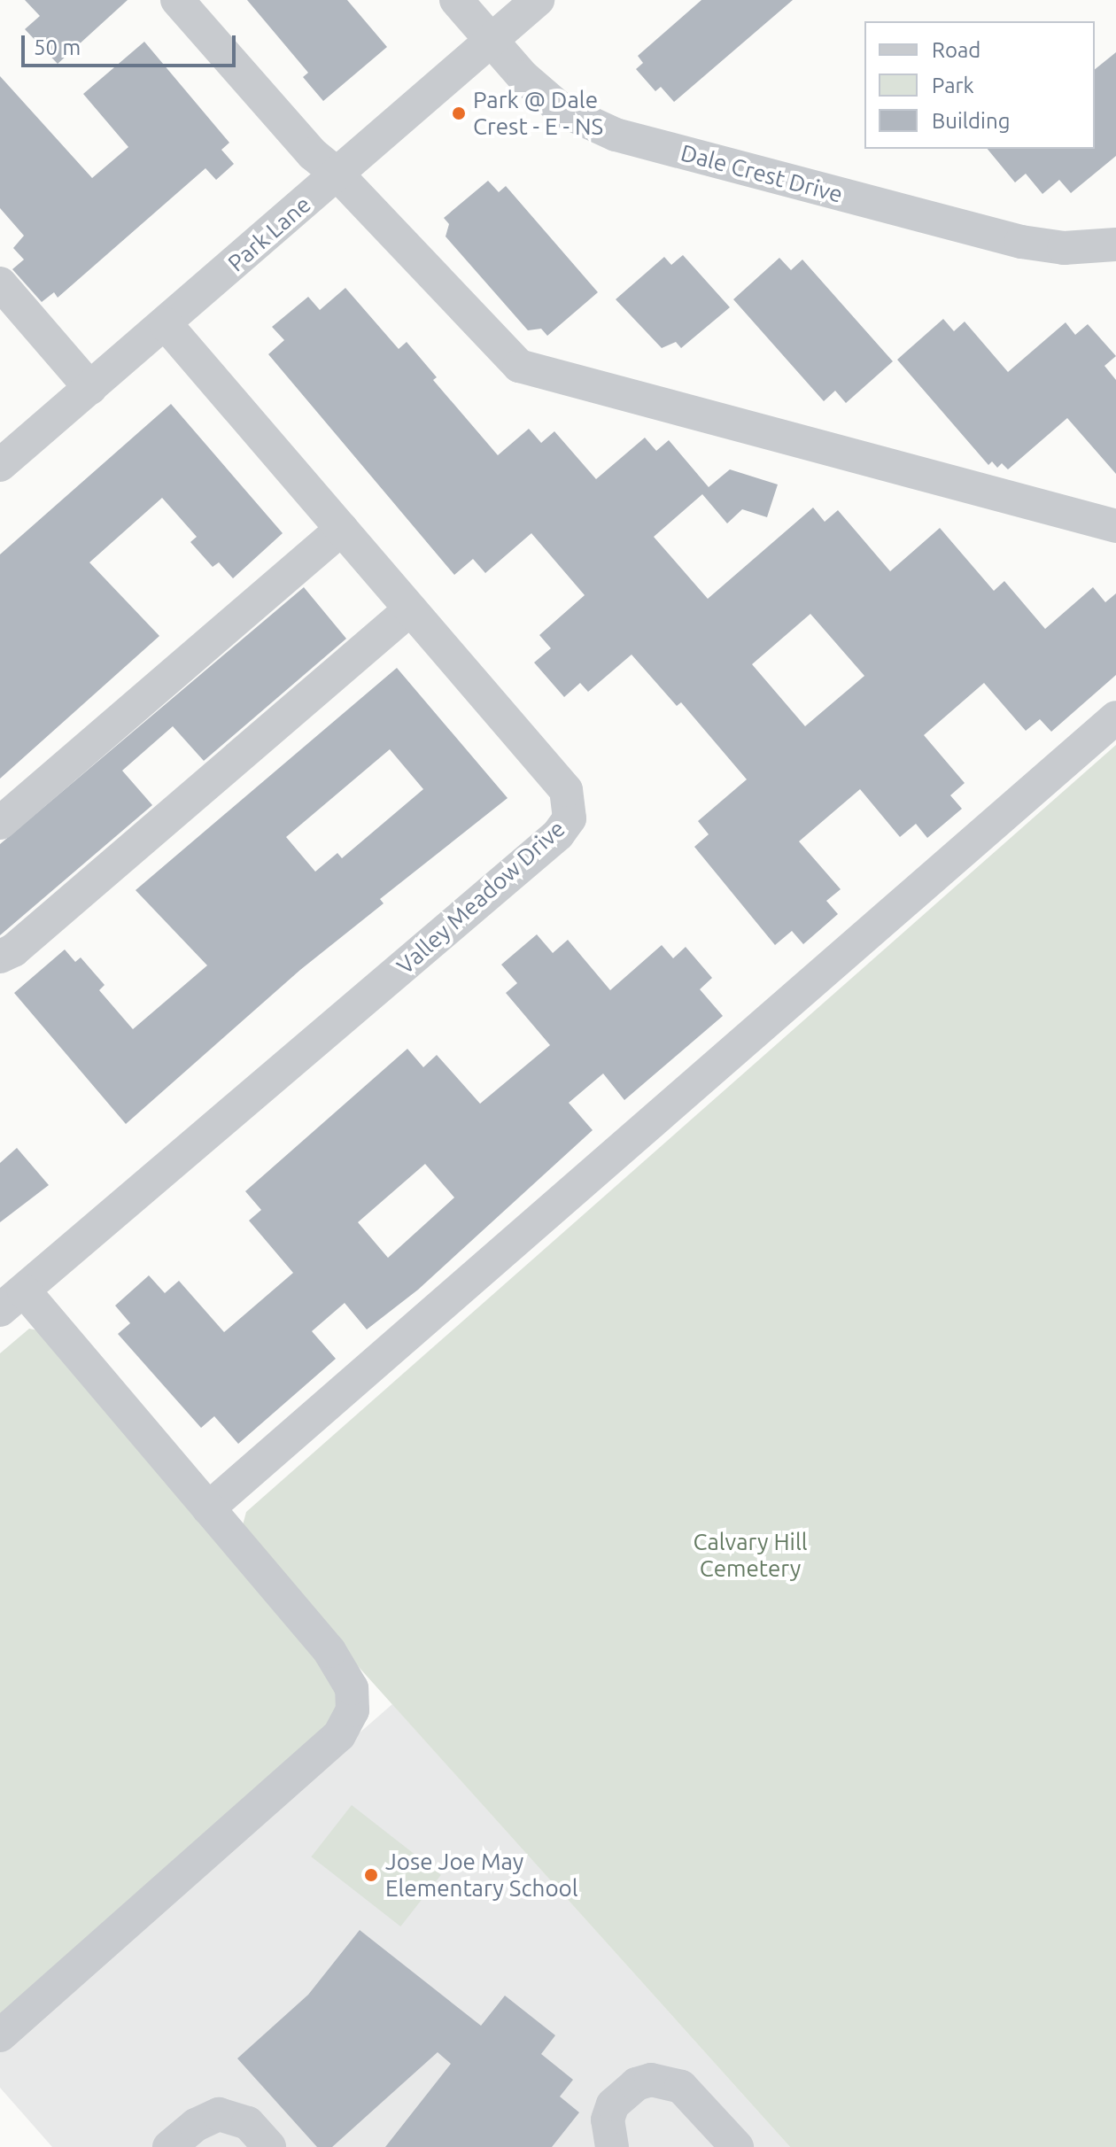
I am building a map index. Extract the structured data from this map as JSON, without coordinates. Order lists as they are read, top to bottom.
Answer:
{
  "streets": {
    "street": ["Dale Crest Drive", "Park Lane", "Valley Meadow Drive"]
  },
  "crossings": [
    ["Dale Crest Drive", "Park Lane"],
    ["Park Lane", "Valley Meadow Drive"]
  ],
  "parks": ["Calvary Hill Cemetery"],
  "places": ["Park @ Dale Crest - E - NS", "Jose Joe May Elementary School"],
  "legend": ["Road", "Park", "Building"],
  "scale_bar": "50 m"
}
